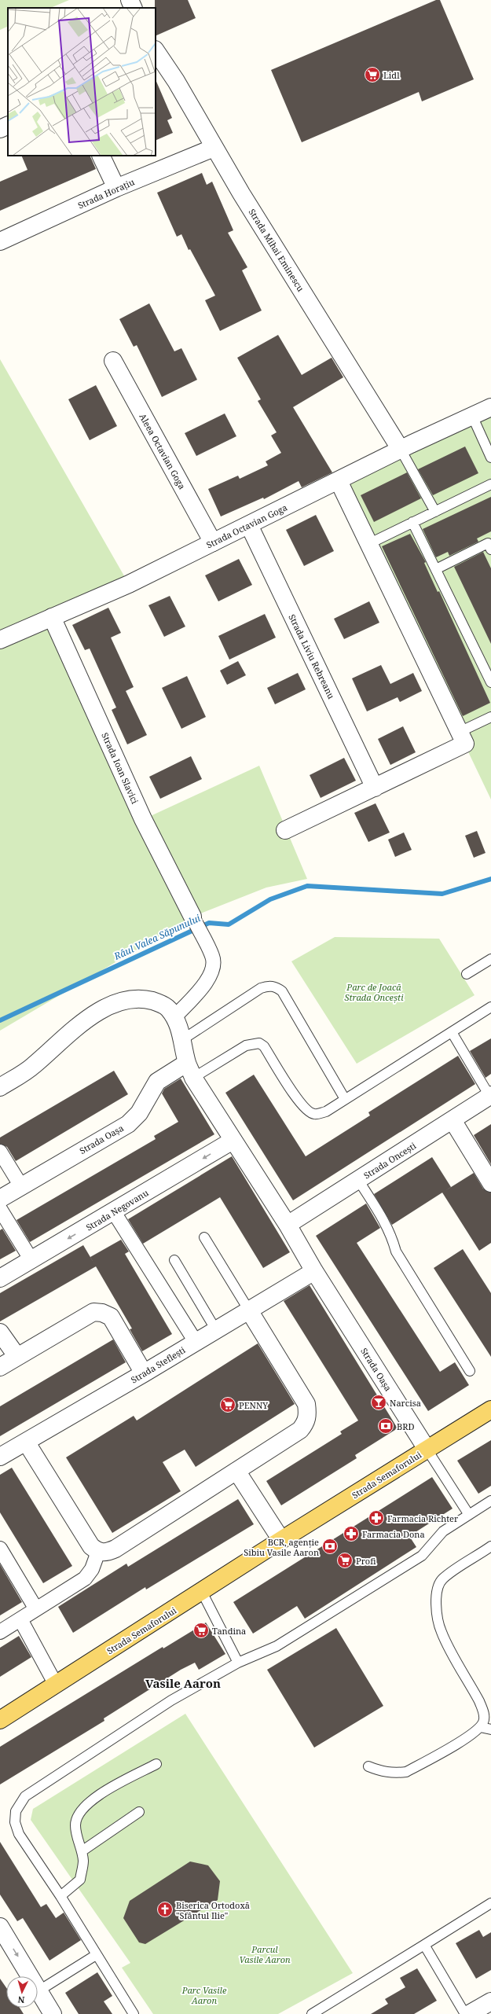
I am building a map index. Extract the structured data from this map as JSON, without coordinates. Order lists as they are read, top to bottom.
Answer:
{
  "streets": {
    "main road": ["Strada Semaforului"],
    "street": [
      "Strada Horațiu",
      "Strada Mihai Eminescu",
      "Aleea Octavian Goga",
      "Strada Octavian Goga",
      "Strada Liviu Rebreanu",
      "Strada Ioan Slavici",
      "Strada Oașa",
      "Strada Oncești",
      "Strada Negovanu",
      "Strada Steflești"
    ]
  },
  "crossings": [
    ["Strada Horațiu", "Strada Mihai Eminescu"],
    ["Strada Mihai Eminescu", "Strada Octavian Goga"],
    ["Aleea Octavian Goga", "Strada Octavian Goga"],
    ["Strada Octavian Goga", "Strada Liviu Rebreanu"],
    ["Strada Octavian Goga", "Strada Ioan Slavici"],
    ["Strada Oașa", "Strada Oncești"],
    ["Strada Oașa", "Strada Negovanu"],
    ["Strada Oașa", "Strada Steflești"],
    ["Strada Oașa", "Strada Semaforului"]
  ],
  "one_way": ["Strada Negovanu"],
  "districts": ["Vasile Aaron"],
  "water": ["Râul Valea Săpunului"],
  "parks": ["Parc de Joacă Strada Oncești", "Parcul Vasile Aaron", "Parc Vasile Aaron"],
  "places": {
    "supermarket": [
      "Lidl",
      "PENNY",
      "Profi",
      "Tandina"
    ],
    "bar": ["Narcisa"],
    "bank": ["BRD", "BCR, agenție Sibiu Vasile Aaron"],
    "pharmacy": ["Farmacia Richter", "Farmacia Dona"],
    "church": ["Biserica Ortodoxă \"Sfântul Ilie\""]
  },
  "north": "bottom"
}
